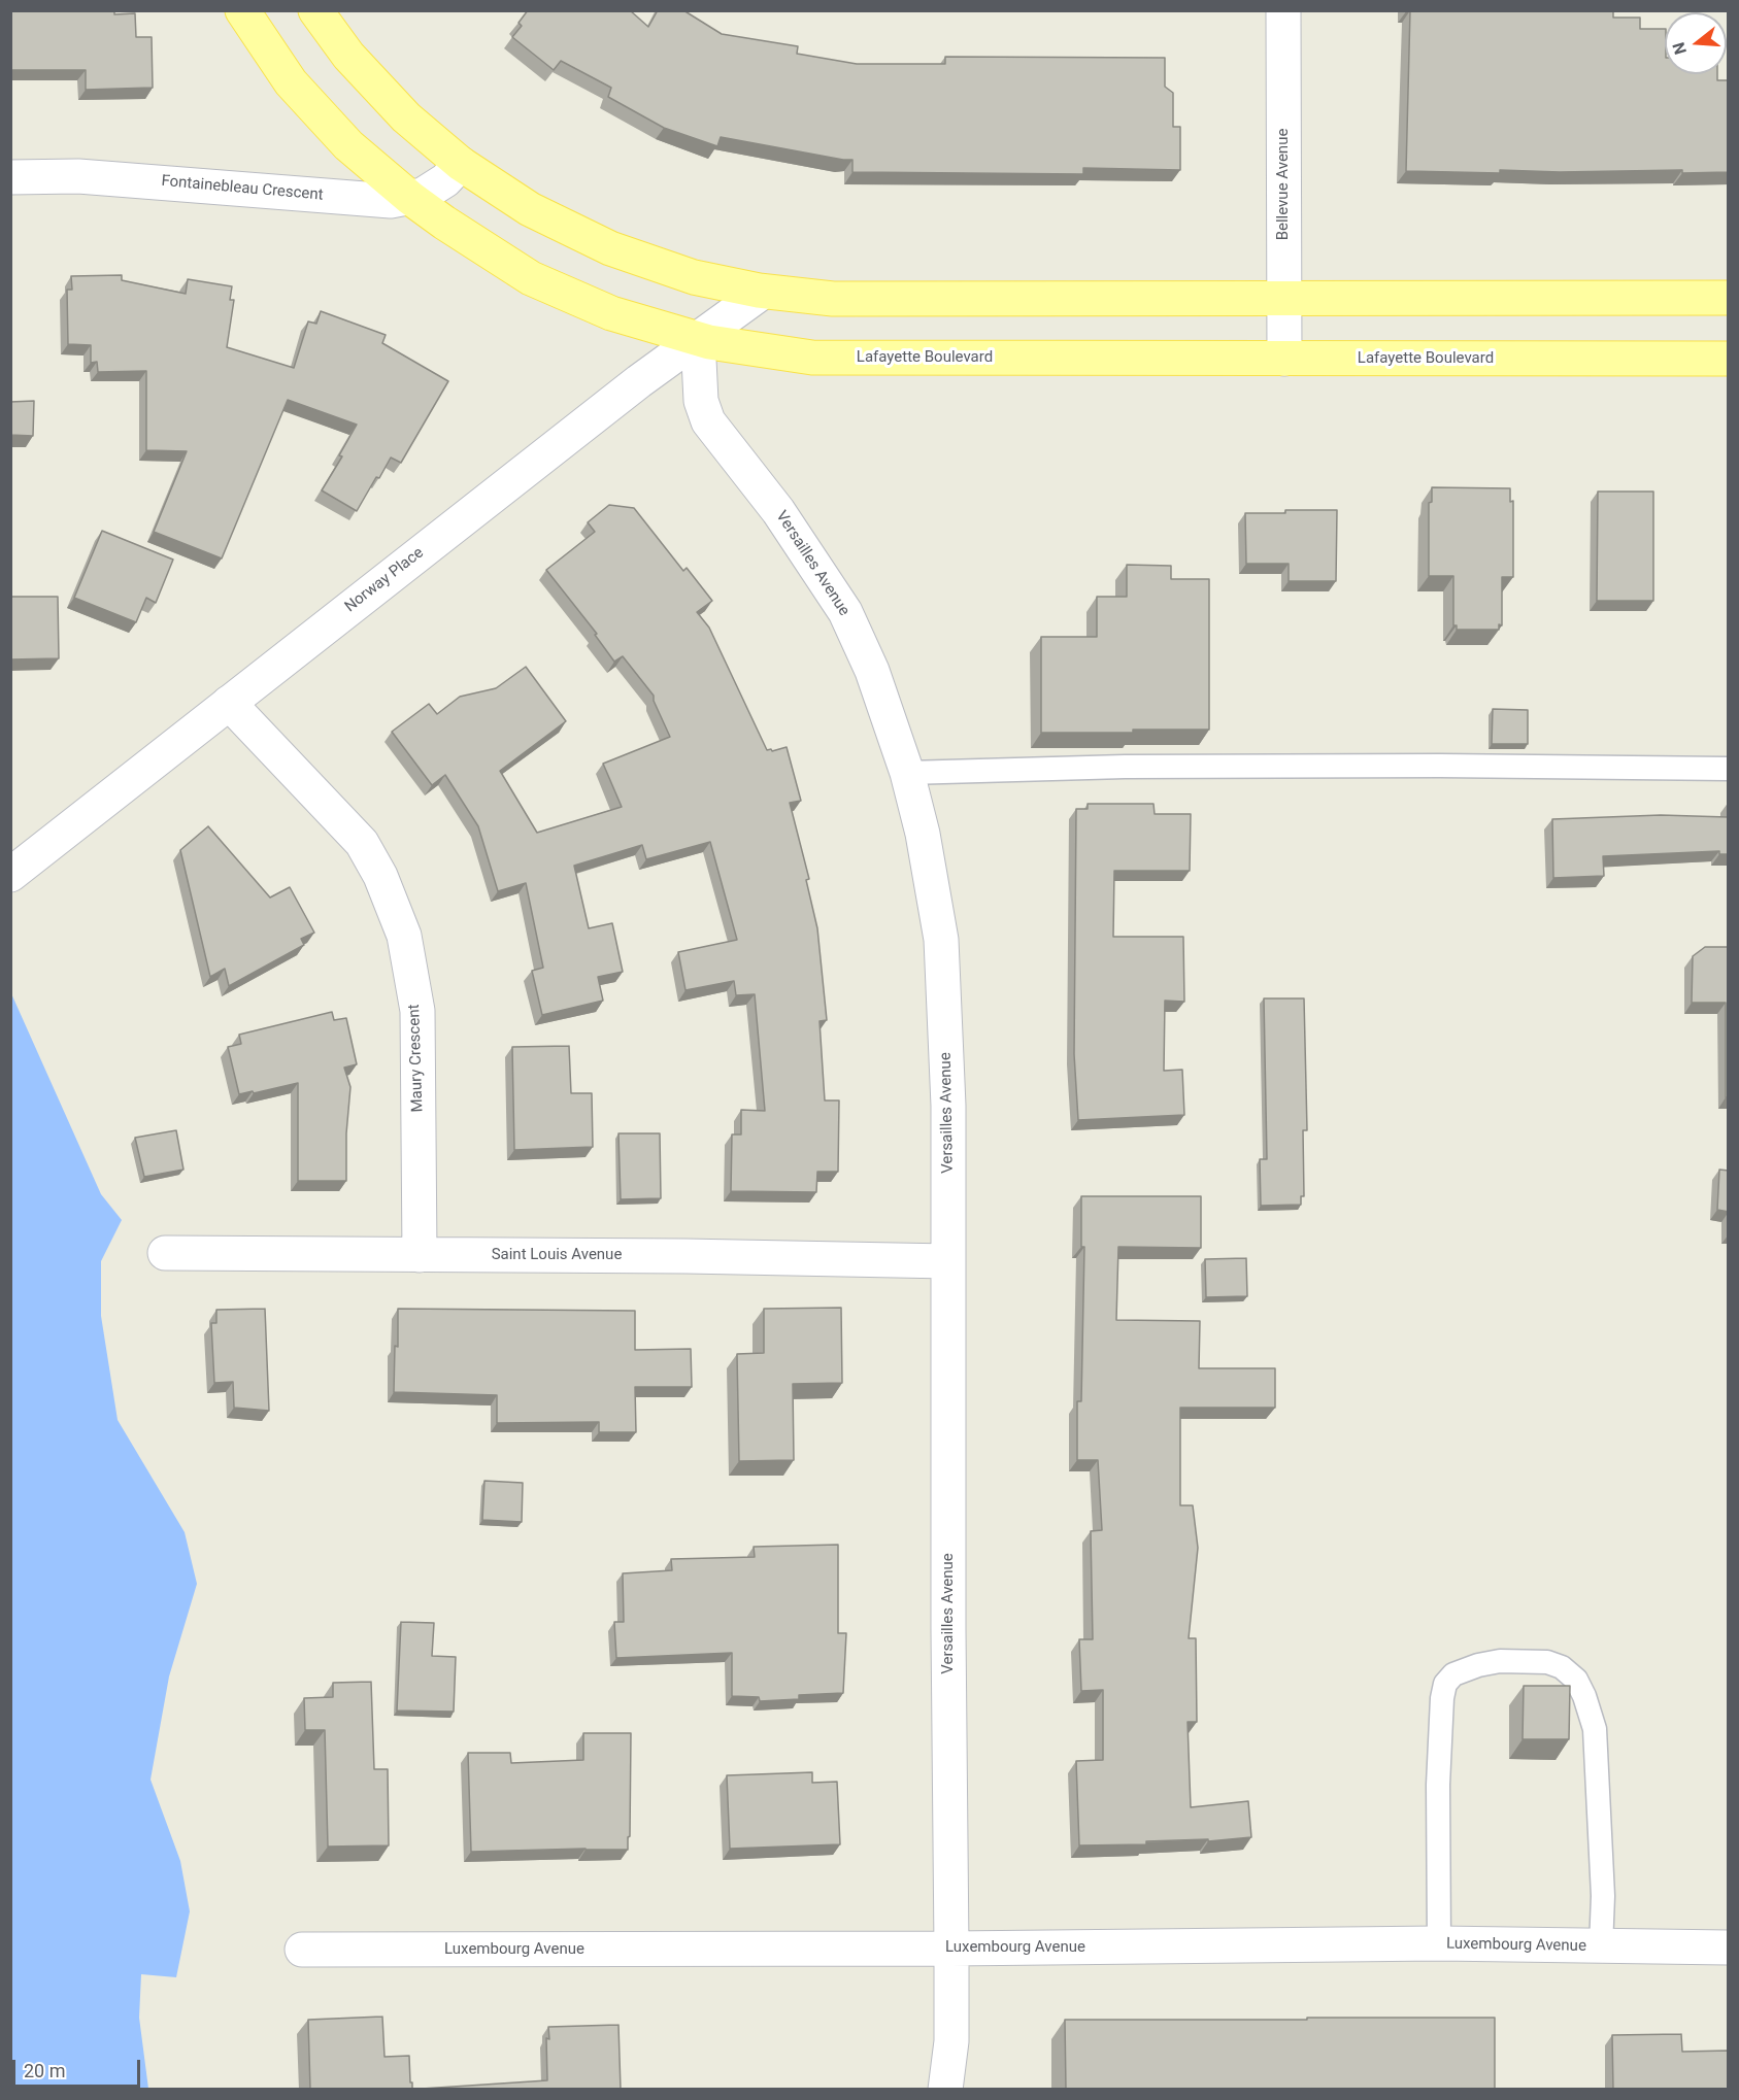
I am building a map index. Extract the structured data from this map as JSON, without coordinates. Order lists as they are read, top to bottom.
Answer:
{
  "streets": {
    "main road": ["Lafayette Boulevard"],
    "street": [
      "Bellevue Avenue",
      "Fontainebleau Crescent",
      "Versailles Avenue",
      "Norway Place",
      "Maury Crescent",
      "Saint Louis Avenue",
      "Luxembourg Avenue"
    ]
  },
  "crossings": [
    ["Bellevue Avenue", "Lafayette Boulevard"],
    ["Fontainebleau Crescent", "Lafayette Boulevard"],
    ["Lafayette Boulevard", "Versailles Avenue"],
    ["Lafayette Boulevard", "Norway Place"],
    ["Versailles Avenue", "Norway Place"],
    ["Versailles Avenue", "Saint Louis Avenue"],
    ["Versailles Avenue", "Luxembourg Avenue"],
    ["Norway Place", "Maury Crescent"],
    ["Maury Crescent", "Saint Louis Avenue"]
  ],
  "scale_bar": "20 m",
  "north": "left"
}
